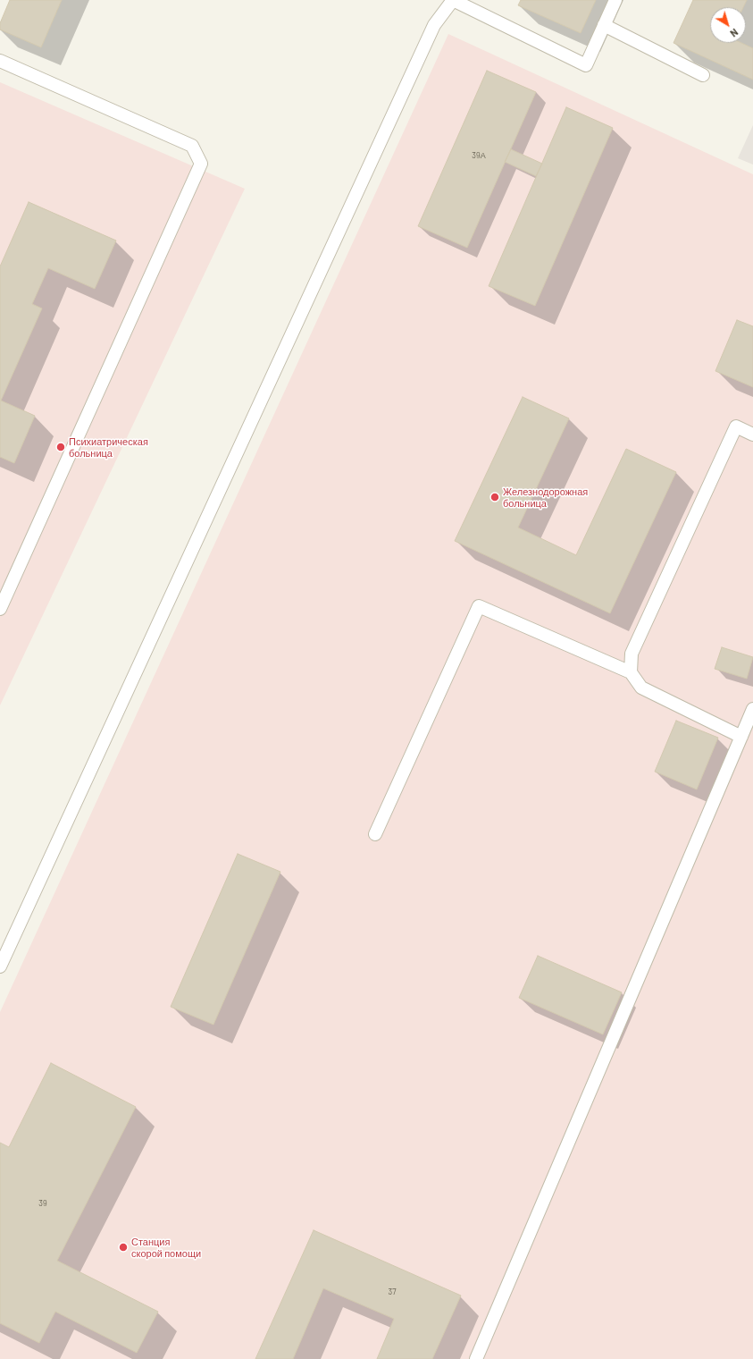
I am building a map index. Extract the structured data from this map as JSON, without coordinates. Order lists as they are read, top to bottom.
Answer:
{
  "places": ["Психиатрическая больница", "Железнодорожная больница", "Станция скорой помощи"],
  "house_numbers": ["39А", "39", "37"],
  "north": "bottom right"
}
